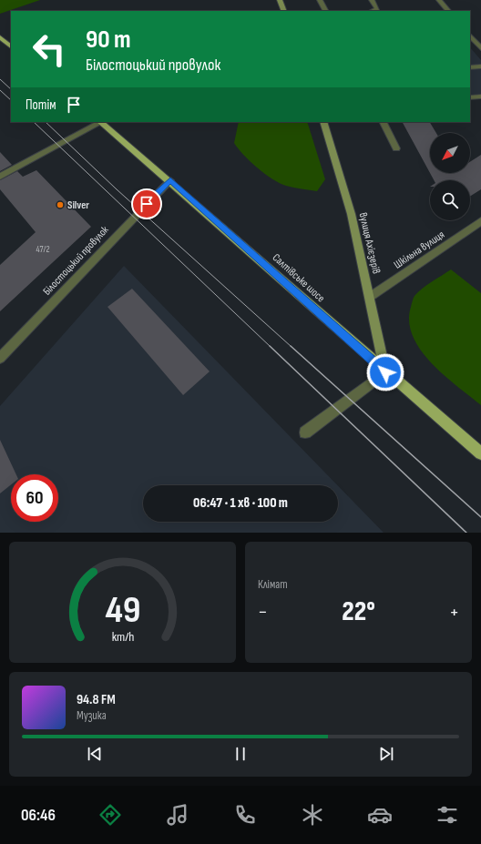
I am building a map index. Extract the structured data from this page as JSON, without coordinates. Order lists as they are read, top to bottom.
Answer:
{
  "streets": {
    "main road": ["вулиця Ахієзерів", "Салтівське шосе"],
    "street": ["Шкільна вулиця", "Білостоцький провулок"]
  },
  "crossings": [
    ["вулиця Ахієзерів", "Шкільна вулиця"],
    ["вулиця Ахієзерів", "Салтівське шосе"],
    ["Білостоцький провулок", "Салтівське шосе"]
  ],
  "places": ["Silver"],
  "house_numbers": ["47/2"],
  "north": "bottom left",
  "page": {
    "turn": ["90 m", "Білостоцький провулок"],
    "then": "Потім",
    "limit": "60",
    "trip": "06:47 · 1 хв · 100 m",
    "tile": "Клімат",
    "heat": ["−", "22°", "+"],
    "song": ["94.8 FM", "Музика"],
    "tabs": "06:46",
    "gauge": ["49", "km/h"]
  }
}
